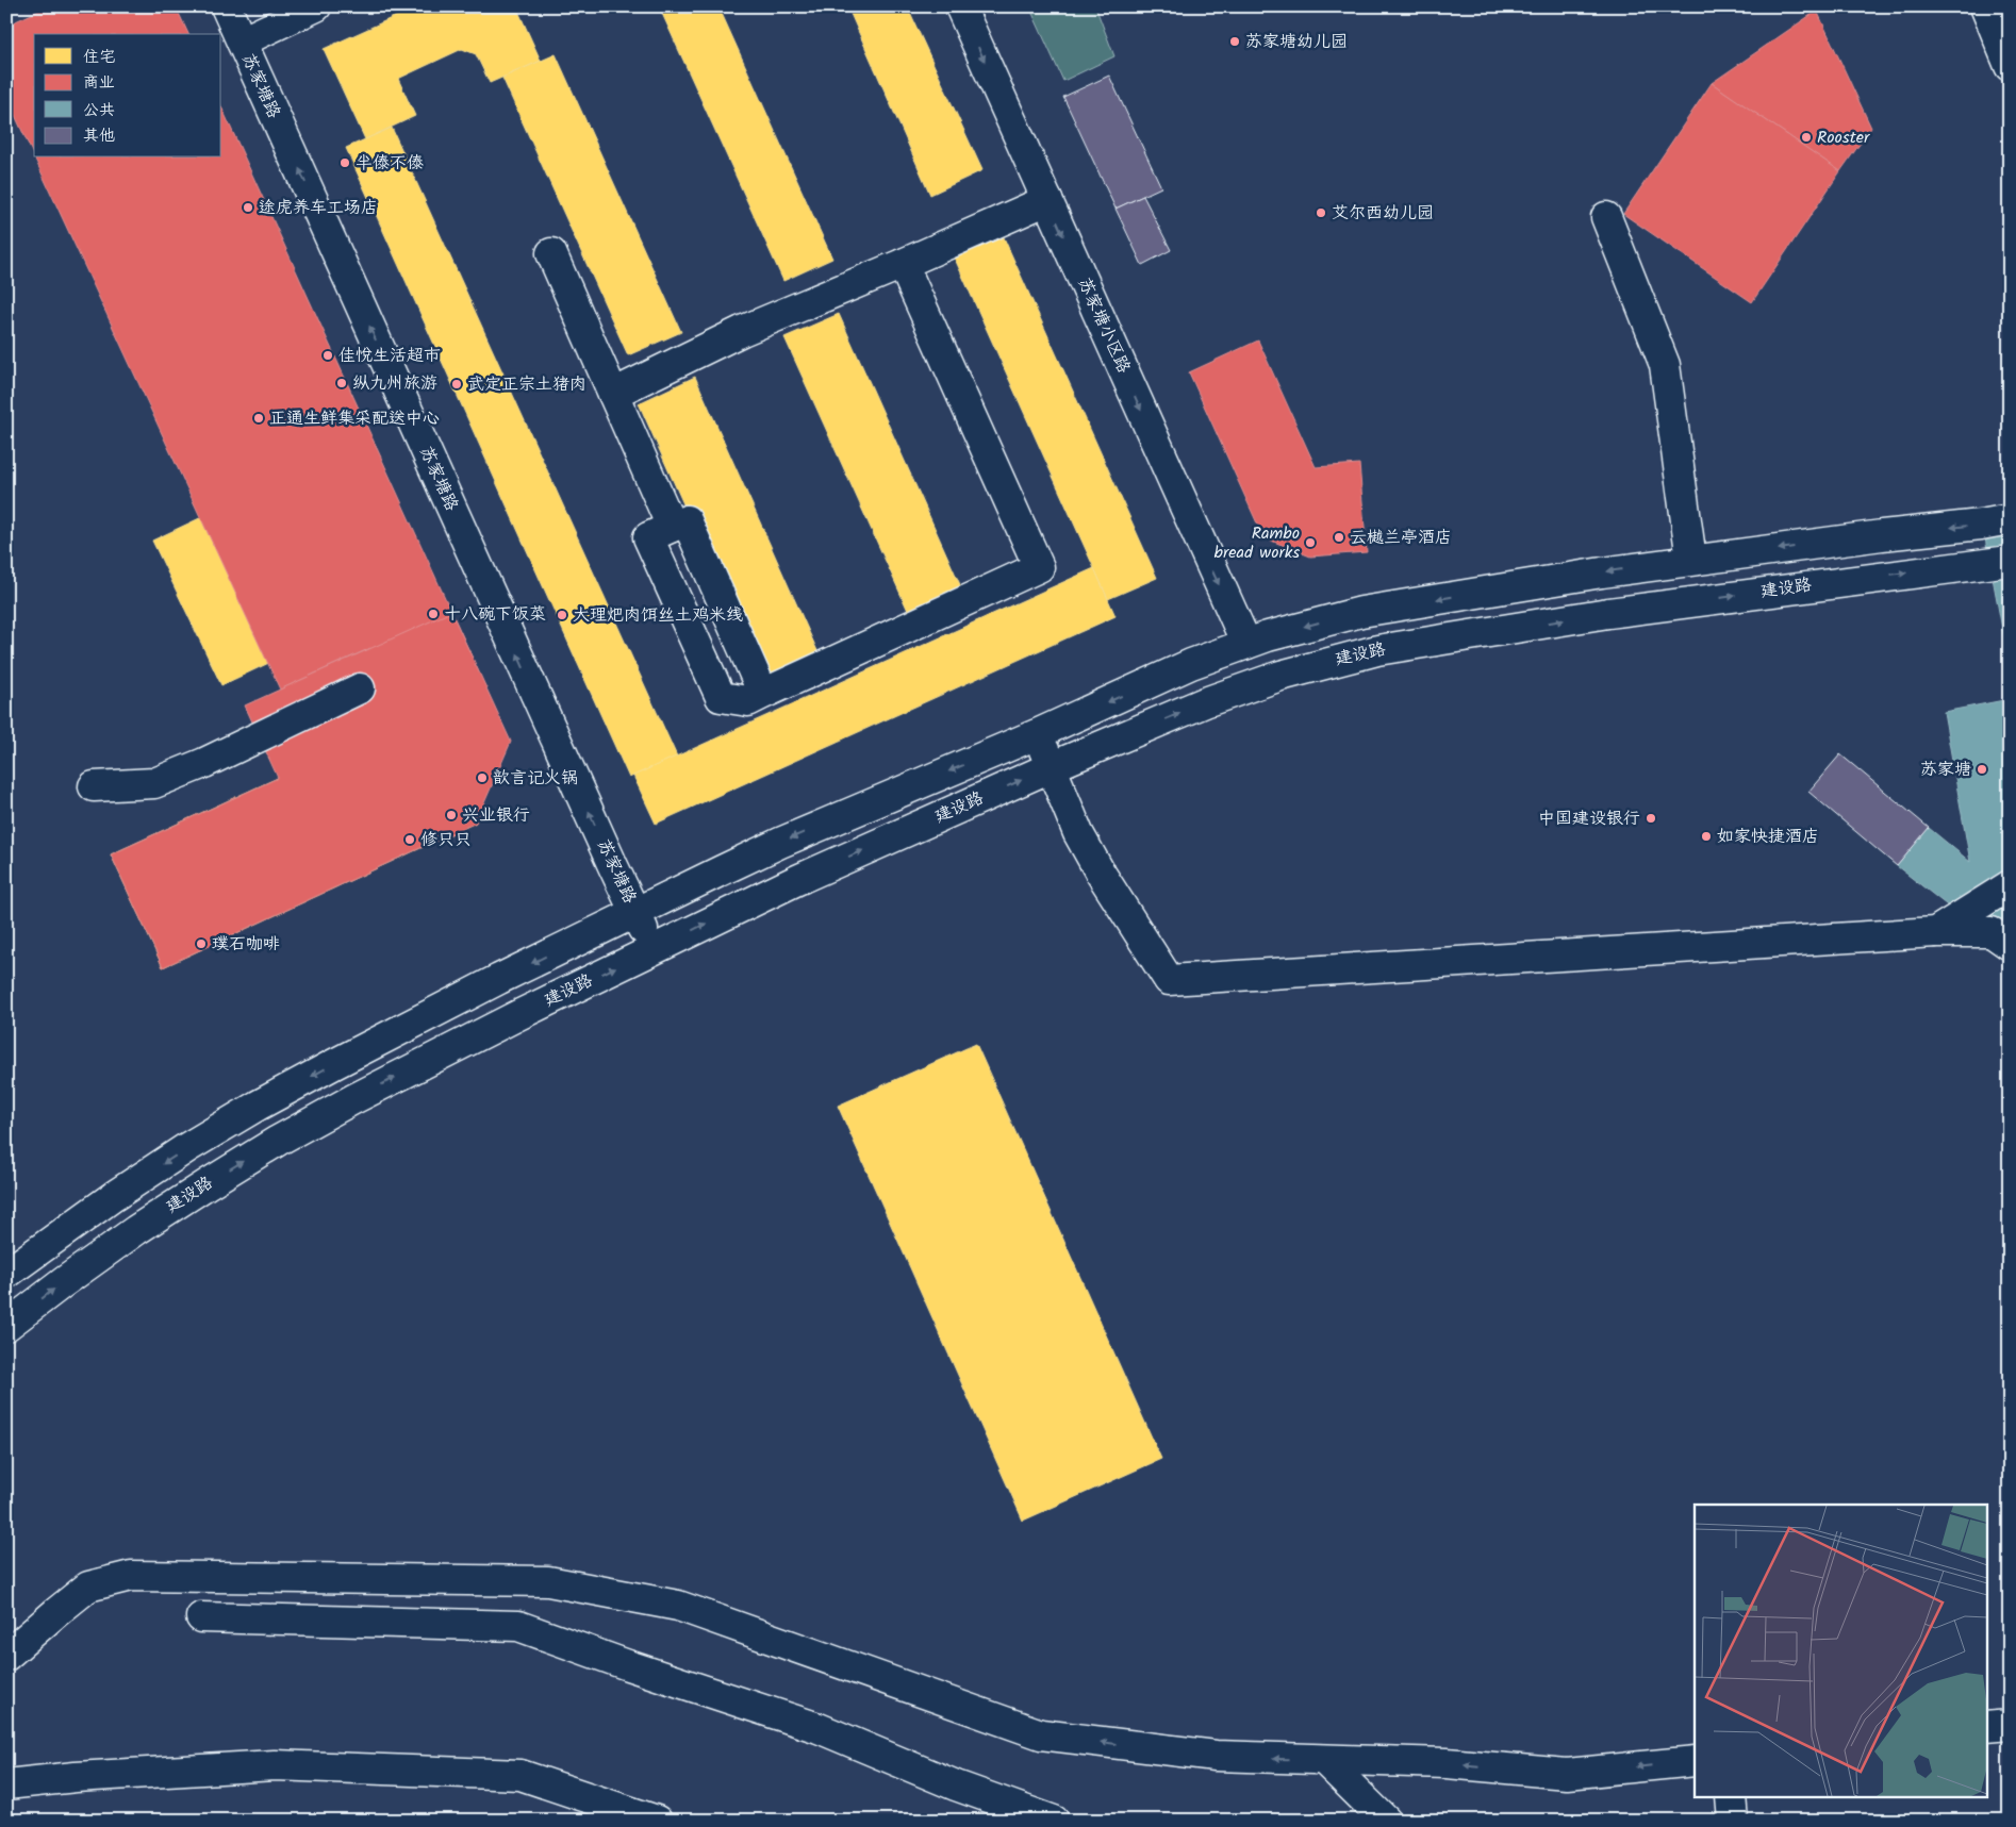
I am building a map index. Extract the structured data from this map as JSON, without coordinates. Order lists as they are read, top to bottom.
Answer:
{
  "streets": {
    "street": ["苏家塘路", "苏家塘小区路", "建设路"]
  },
  "crossings": [
    ["苏家塘路", "建设路"]
  ],
  "one_way": ["苏家塘小区路"],
  "places": [
    "苏家塘幼儿园",
    "Rooster",
    "半傣不傣",
    "途虎养车工场店",
    "艾尔西幼儿园",
    "佳悦生活超市",
    "纵九州旅游",
    "武定正宗土猪肉",
    "正通生鲜集采配送中心",
    "云樾兰亭酒店",
    "Rambo bread works",
    "十八碗下饭菜",
    "大理𤆵肉饵丝土鸡米线",
    "苏家塘",
    "歆言记火锅",
    "兴业银行",
    "中国建设银行",
    "如家快捷酒店",
    "修只只",
    "璞石咖啡"
  ],
  "legend": [
    "住宅",
    "商业",
    "公共",
    "其他"
  ]
}
